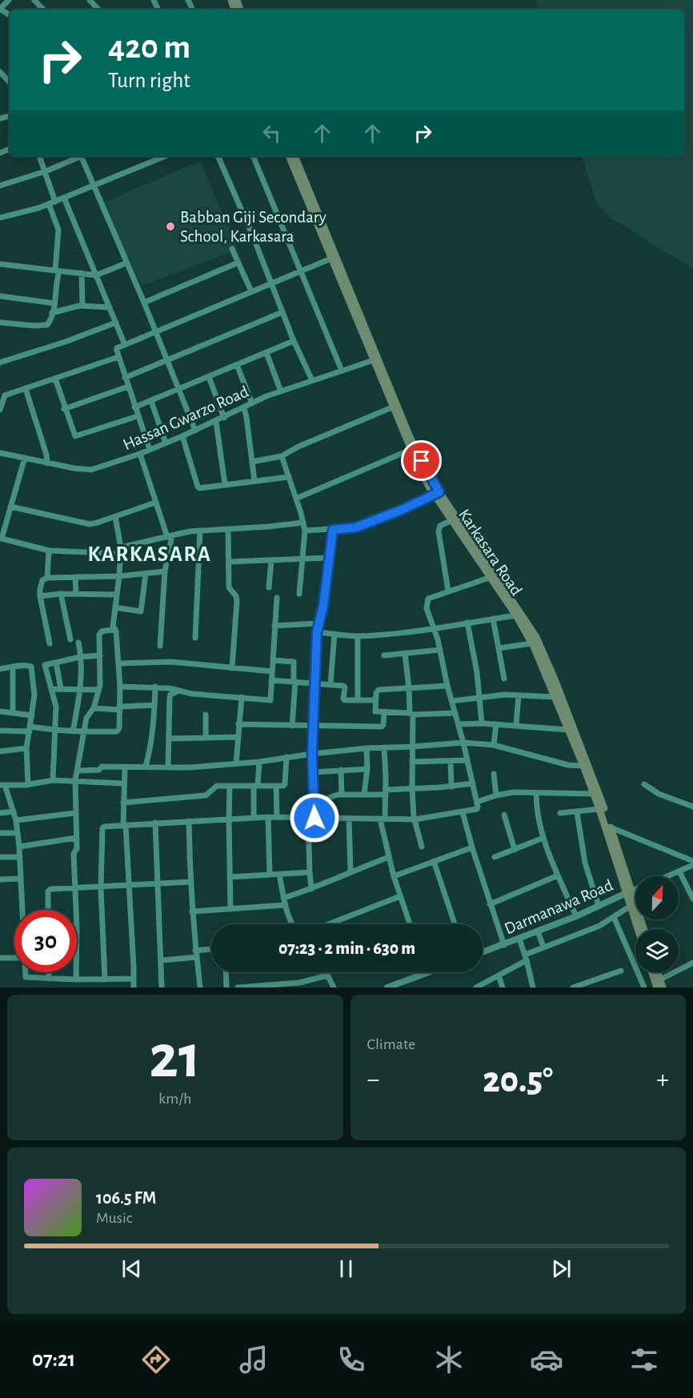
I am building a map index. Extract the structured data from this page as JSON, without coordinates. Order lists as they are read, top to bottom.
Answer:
{
  "streets": {
    "main road": ["Karkasara Road"],
    "street": ["Hassan Gwarzo Road", "Darmanawa Road"]
  },
  "crossings": [
    ["Hassan Gwarzo Road", "Karkasara Road"],
    ["Karkasara Road", "Darmanawa Road"]
  ],
  "districts": ["KARKASARA"],
  "places": ["Babban Giji Secondary School, Karkasara"],
  "north": "top",
  "page": {
    "turn": ["420 m", "Turn right"],
    "limit": "30",
    "trip": "07:23 · 2 min · 630 m",
    "tile": [
      ["21", "km/h"],
      "Climate"
    ],
    "heat": ["−", "20.5°", "+"],
    "song": ["106.5 FM", "Music"],
    "tabs": "07:21"
  }
}
